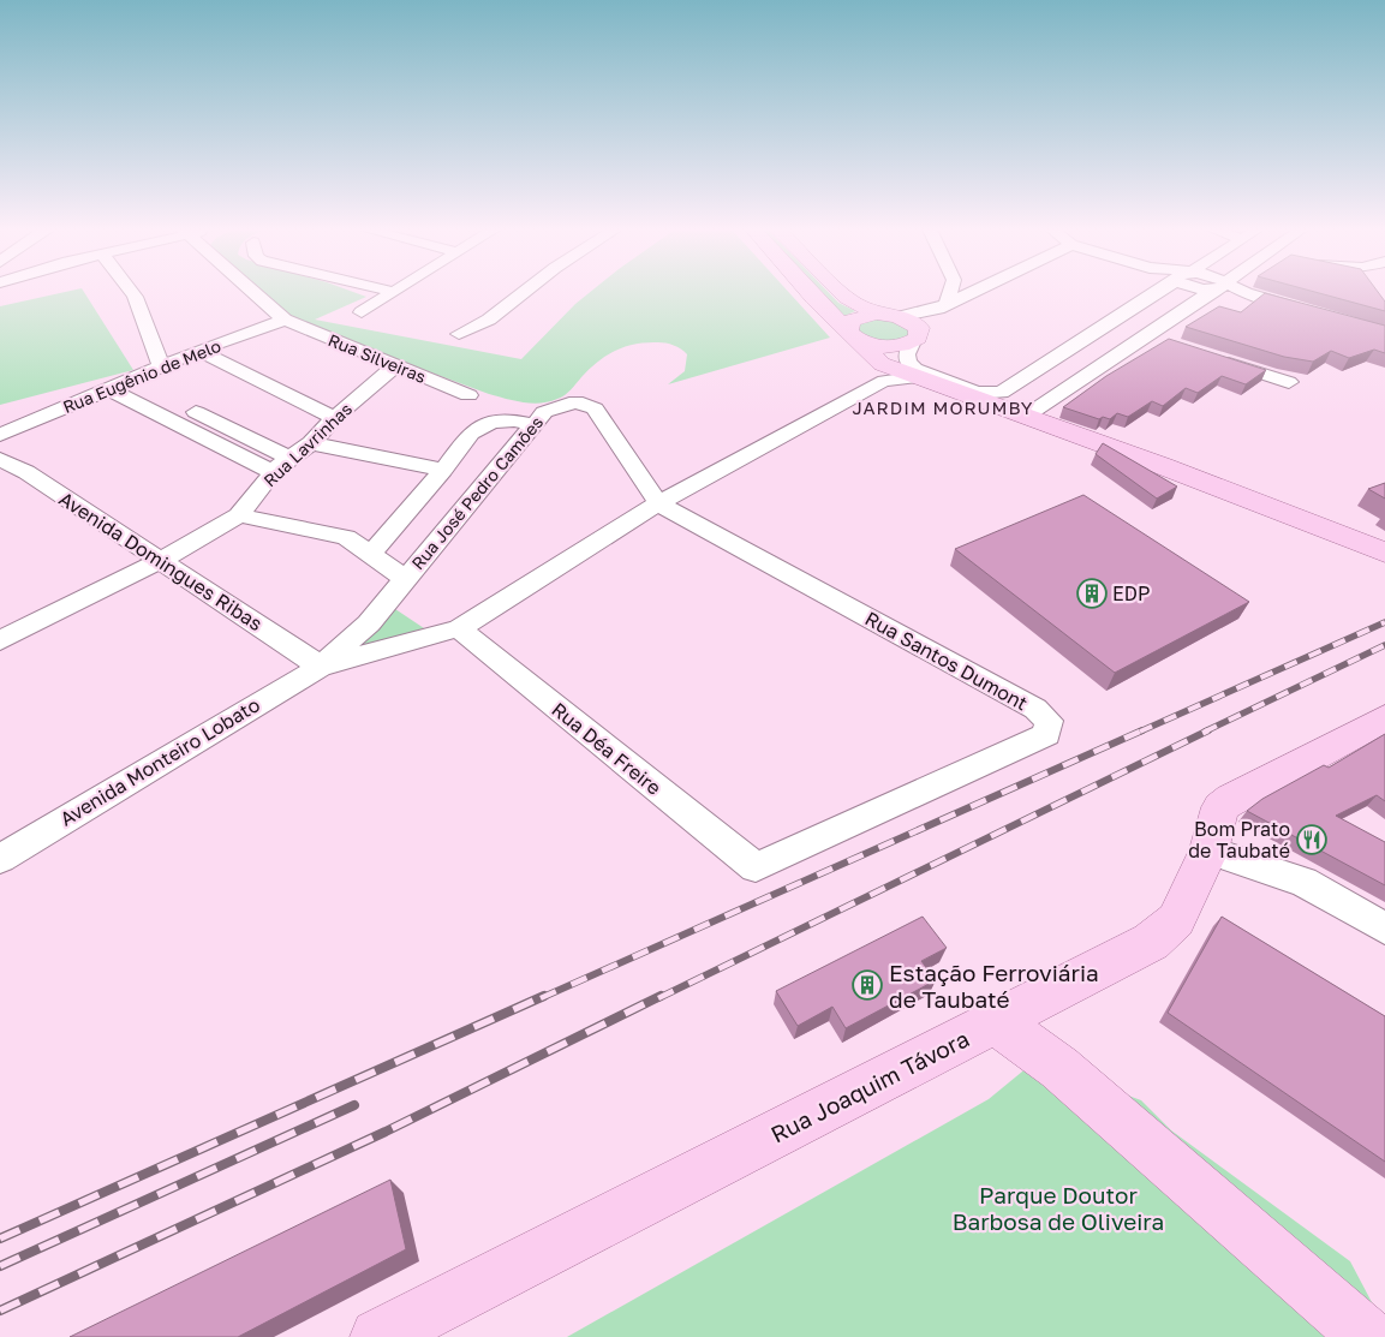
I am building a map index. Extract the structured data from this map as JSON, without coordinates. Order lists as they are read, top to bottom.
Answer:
{
  "streets": {
    "main road": ["Rua Joaquim Távora"],
    "street": [
      "Rua Silveiras",
      "Rua Eugênio de Melo",
      "Rua Lavrinhas",
      "Rua José Pedro Camões",
      "Avenida Domingues Ribas",
      "Rua Santos Dumont",
      "Rua Déa Freire",
      "Avenida Monteiro Lobato"
    ]
  },
  "crossings": [
    ["Rua Silveiras", "Rua Eugênio de Melo"],
    ["Rua Silveiras", "Rua Lavrinhas"],
    ["Rua Lavrinhas", "Avenida Domingues Ribas"],
    ["Rua José Pedro Camões", "Avenida Domingues Ribas"],
    ["Rua José Pedro Camões", "Rua Santos Dumont"],
    ["Rua José Pedro Camões", "Avenida Monteiro Lobato"],
    ["Avenida Domingues Ribas", "Avenida Monteiro Lobato"],
    ["Rua Santos Dumont", "Rua Déa Freire"]
  ],
  "districts": ["JARDIM MORUMBY"],
  "parks": ["Parque Doutor Barbosa de Oliveira"],
  "places": {
    "building": ["EDP", "Estação Ferroviária de Taubaté"],
    "restaurant": ["Bom Prato de Taubaté"]
  }
}
